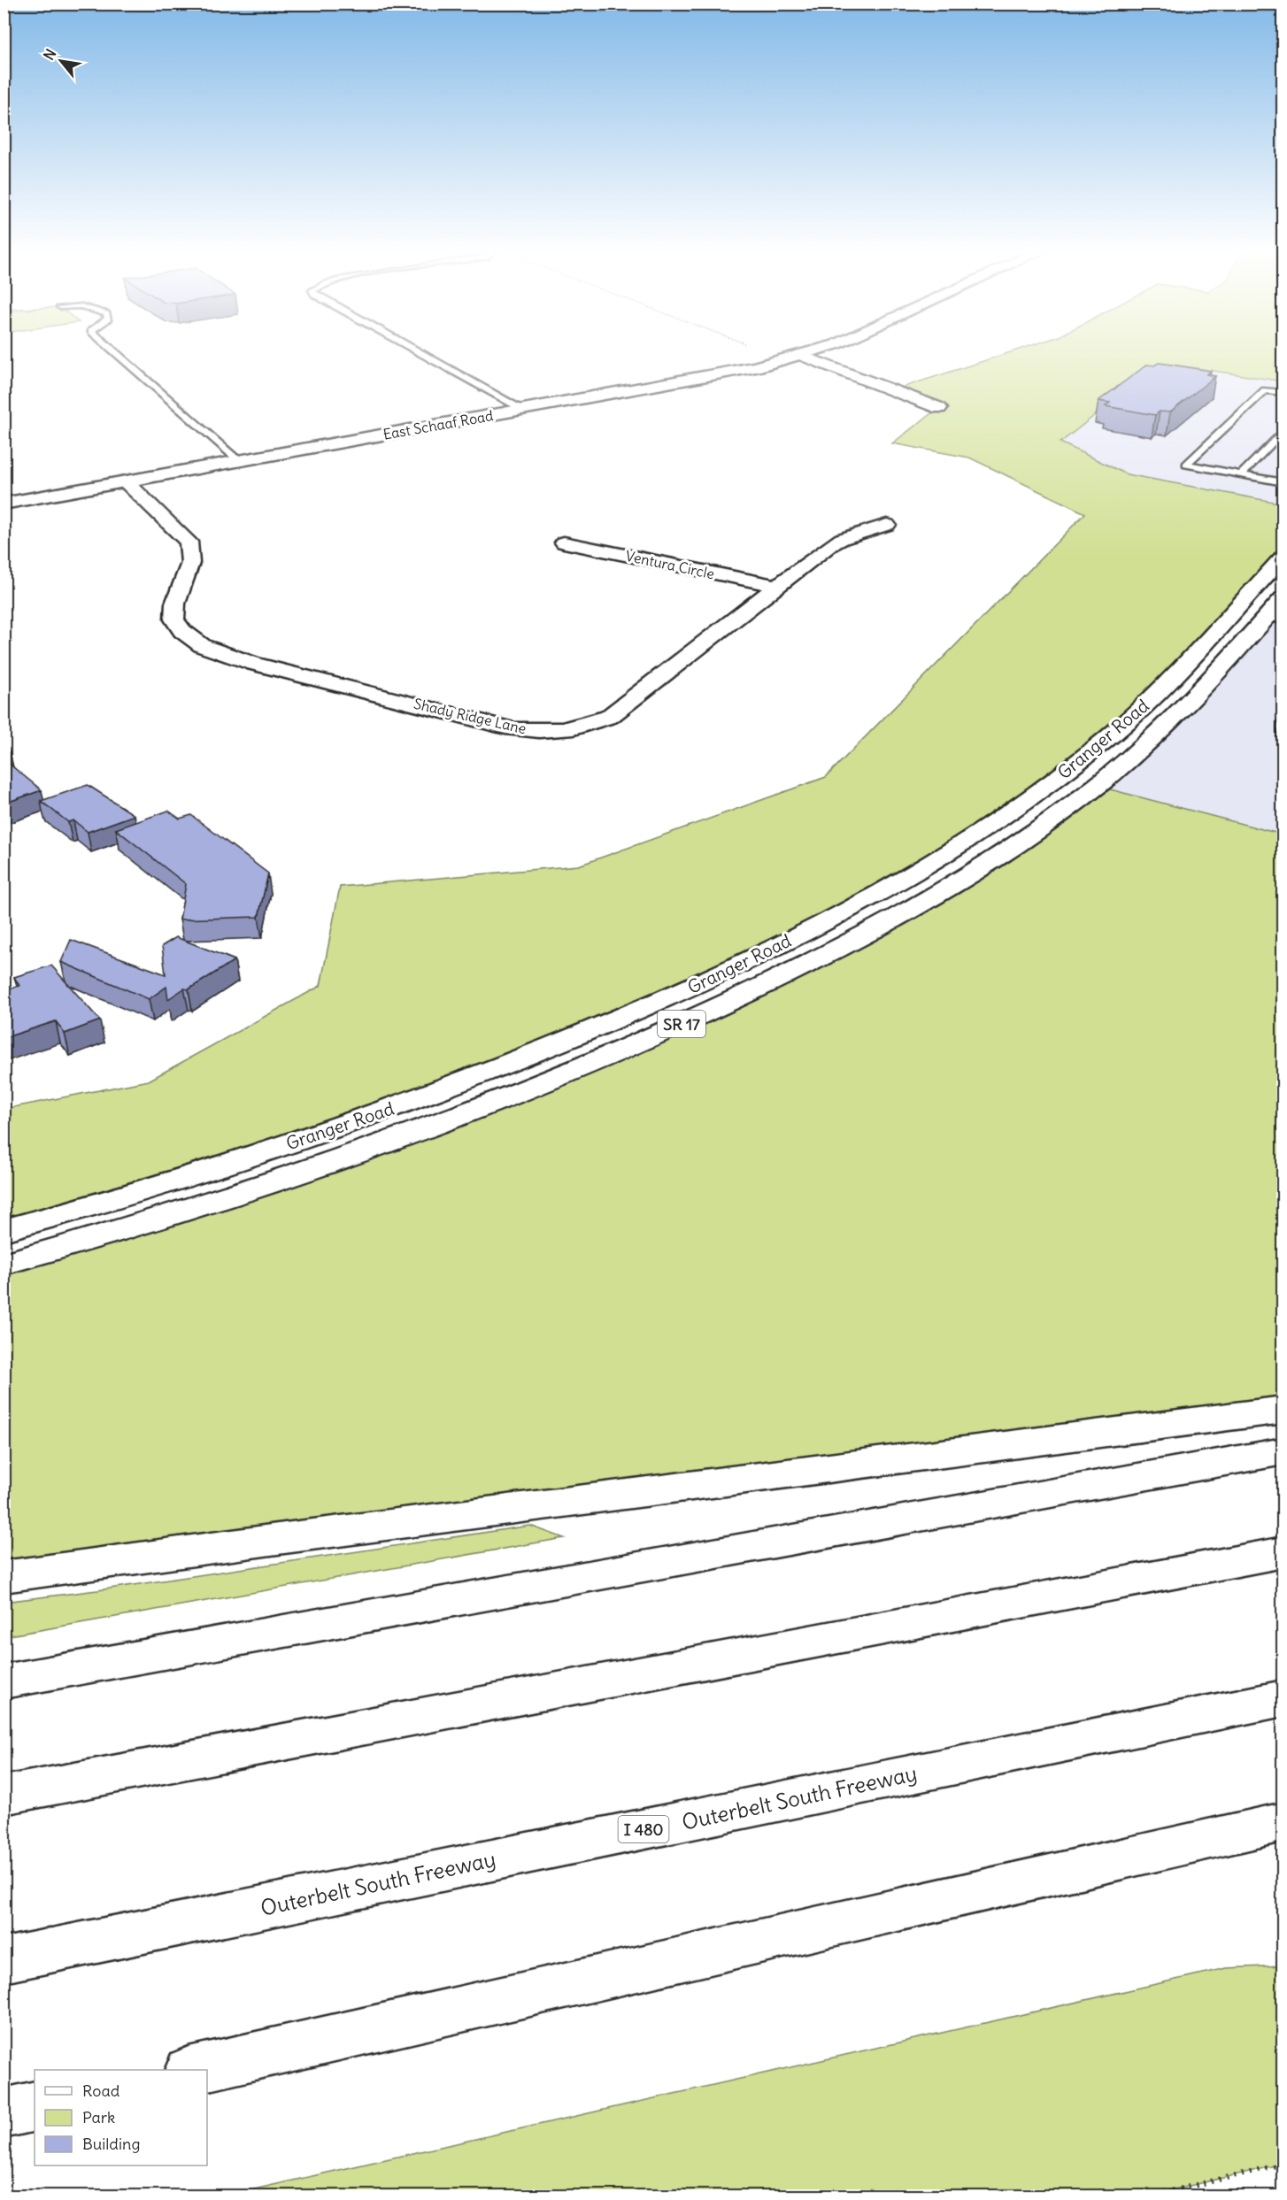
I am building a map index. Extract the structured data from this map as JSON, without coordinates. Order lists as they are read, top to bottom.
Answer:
{
  "streets": {
    "main road": [
      "East Schaaf Road",
      "Ventura Circle",
      "Shady Ridge Lane",
      "Granger Road",
      "SR 17",
      "Outerbelt South Freeway",
      "I 480"
    ]
  },
  "crossings": [
    ["East Schaaf Road", "Shady Ridge Lane"],
    ["Ventura Circle", "Shady Ridge Lane"]
  ],
  "legend": ["Road", "Park", "Building"],
  "north": "top left"
}
